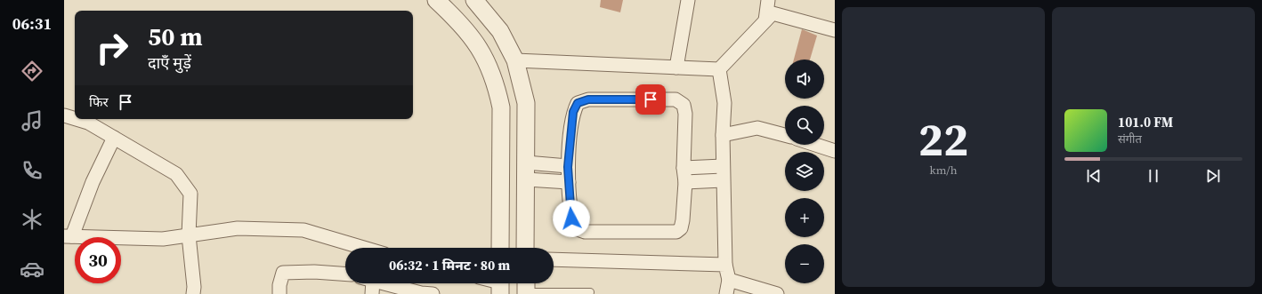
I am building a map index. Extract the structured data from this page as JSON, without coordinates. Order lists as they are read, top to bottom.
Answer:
{
  "page": {
    "tabs": "06:31",
    "tile": ["22", "km/h"],
    "turn": ["50 m", "दाएँ मुड़ें"],
    "map_buttons": ["+", "−"],
    "then": "फिर",
    "song": ["101.0 FM", "संगीत"],
    "limit": "30",
    "trip": "06:32 · 1 मिनट · 80 m"
  }
}
